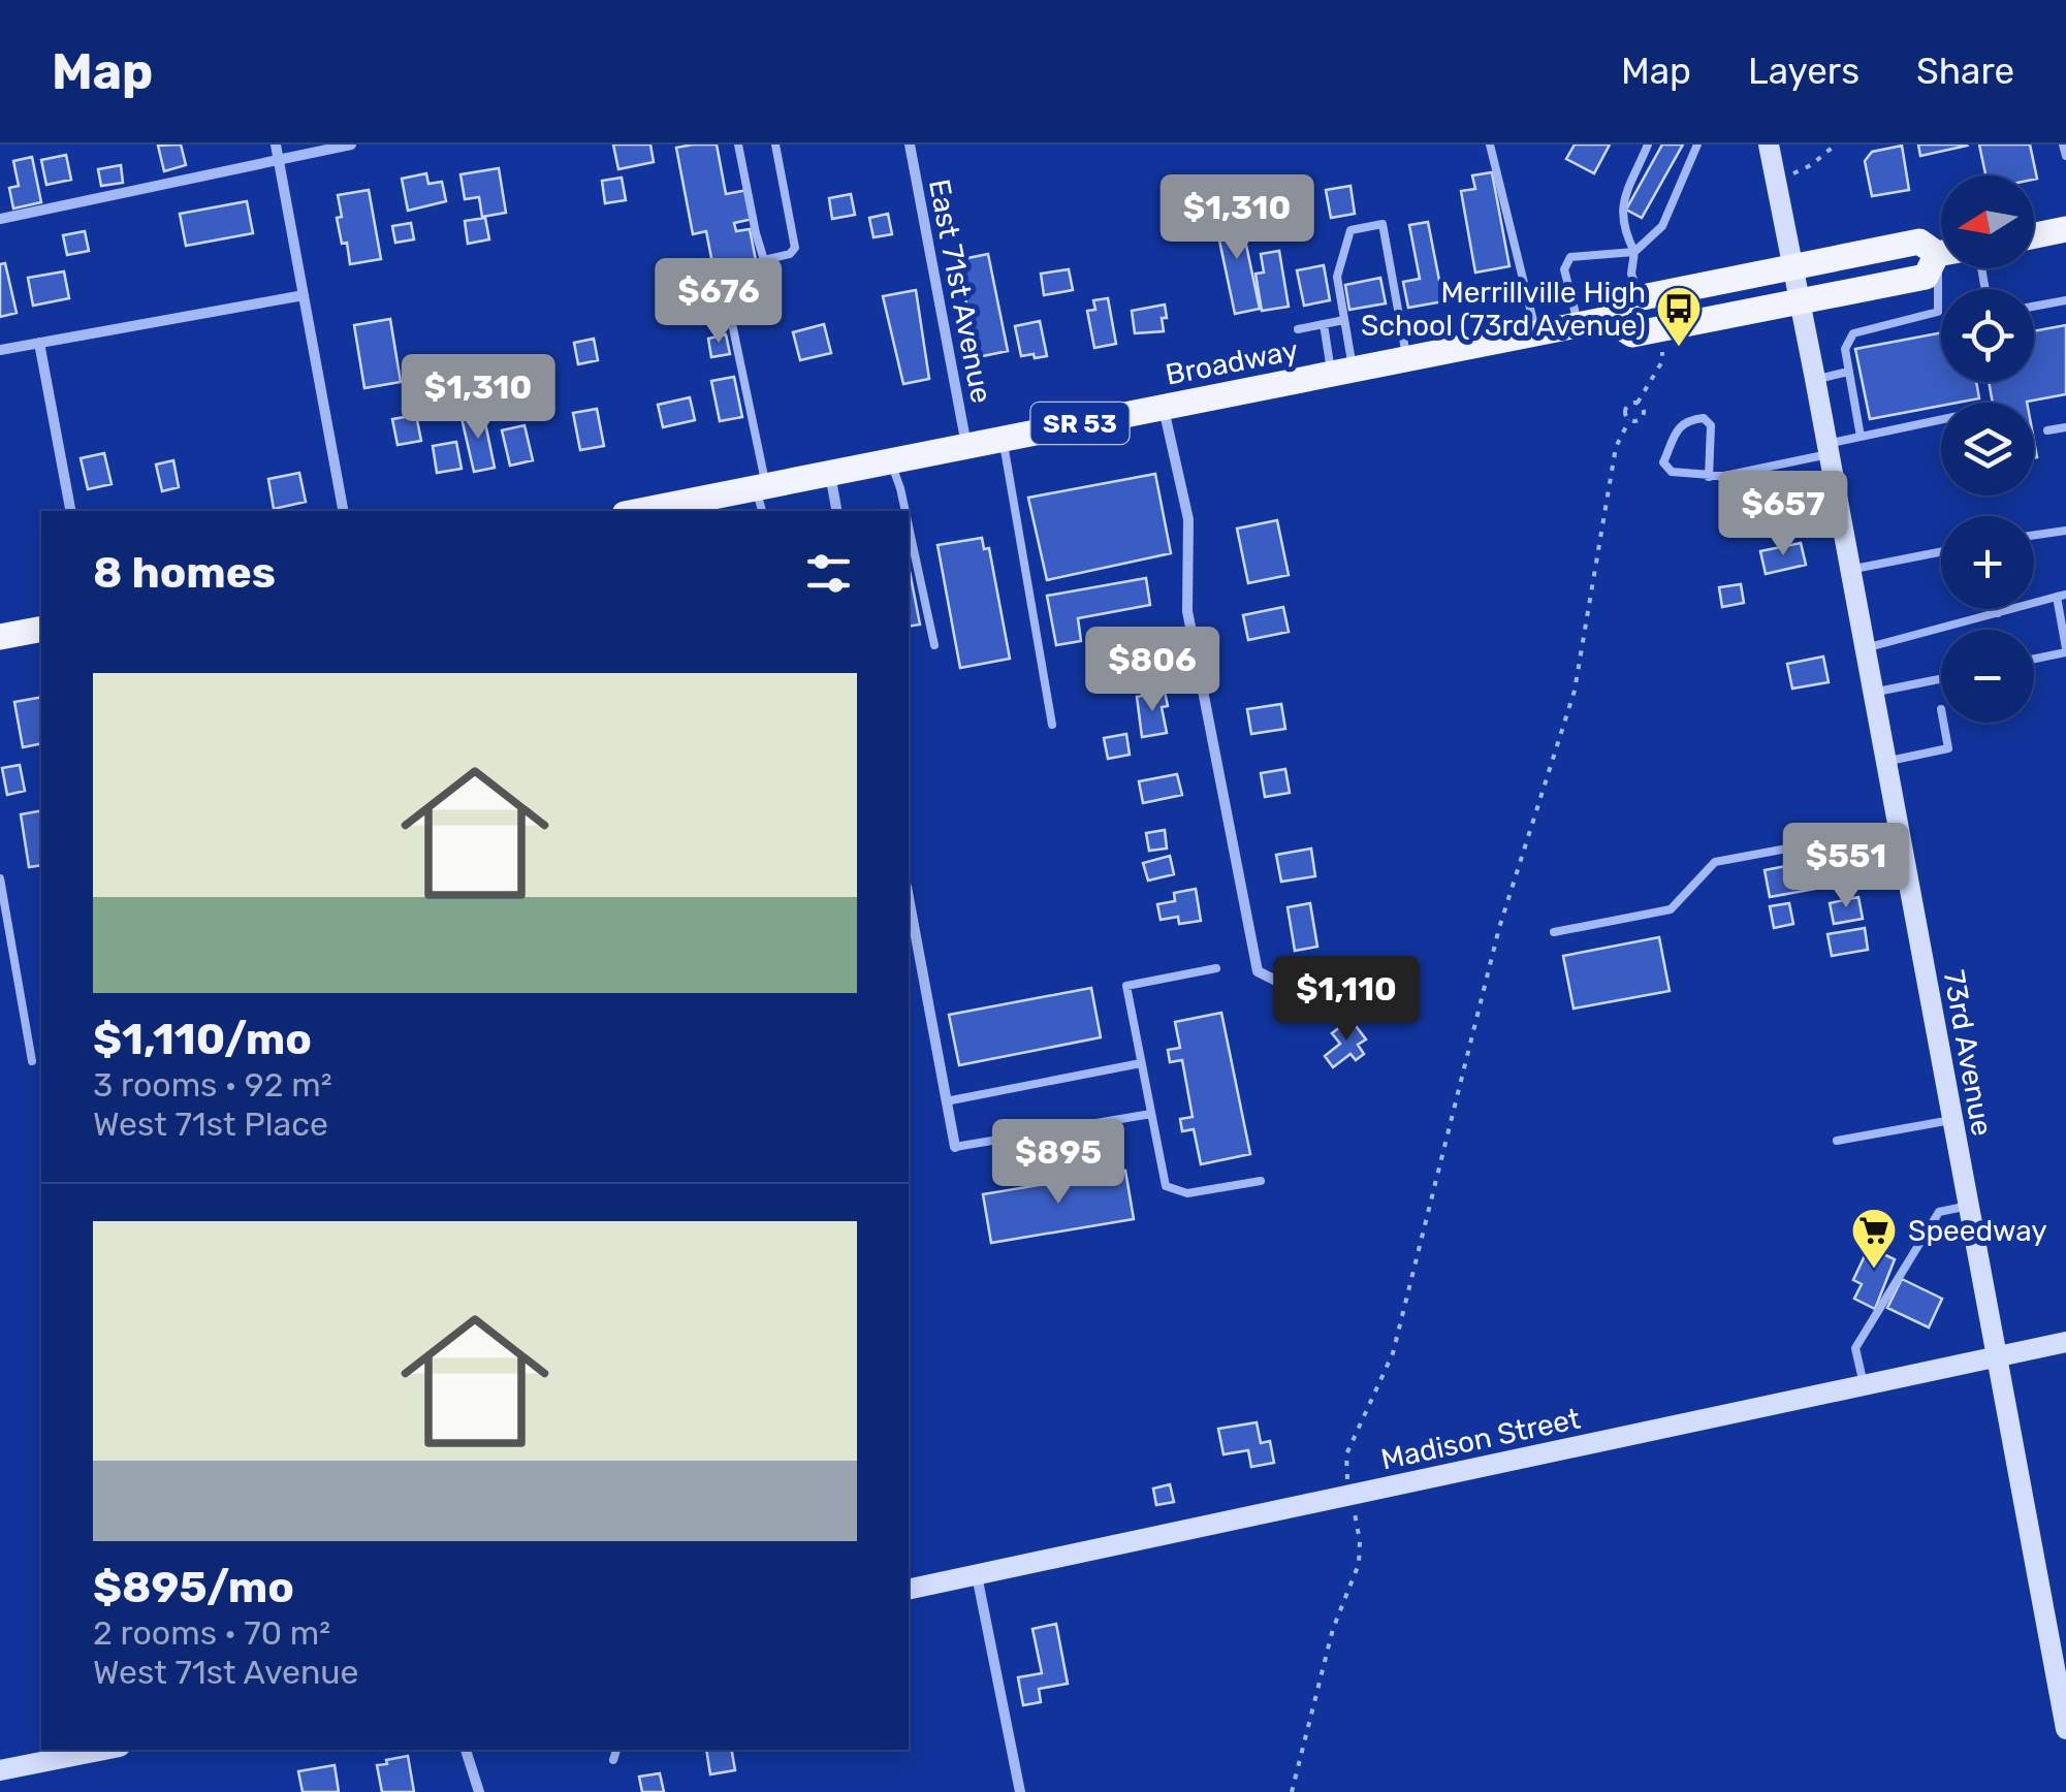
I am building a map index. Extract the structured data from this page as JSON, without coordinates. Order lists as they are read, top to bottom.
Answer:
{
  "streets": {
    "main road": ["Broadway", "SR 53"],
    "street": ["East 71st Avenue", "73rd Avenue", "Madison Street"]
  },
  "crossings": [
    ["East 71st Avenue", "Broadway"],
    ["Broadway", "73rd Avenue"],
    ["73rd Avenue", "Madison Street"]
  ],
  "places": {
    "bus stop": ["Merrillville High School (73rd Avenue)"],
    "supermarket": ["Speedway"]
  },
  "north": "left",
  "page": {
    "header": "Map",
    "nav": ["Map", "Layers", "Share"],
    "price": [
      "$1,310",
      "$676",
      "$1,310",
      "$657",
      "$806",
      "$551",
      "$1,110",
      "$895"
    ],
    "map_buttons": ["+", "−"],
    "heading": "8 homes",
    "list": [
      {
        "name": "$1,110/mo",
        "note": "3 rooms · 92 m² · West 71st Place"
      },
      {
        "name": "$895/mo",
        "note": "2 rooms · 70 m² · West 71st Avenue"
      }
    ]
  }
}
